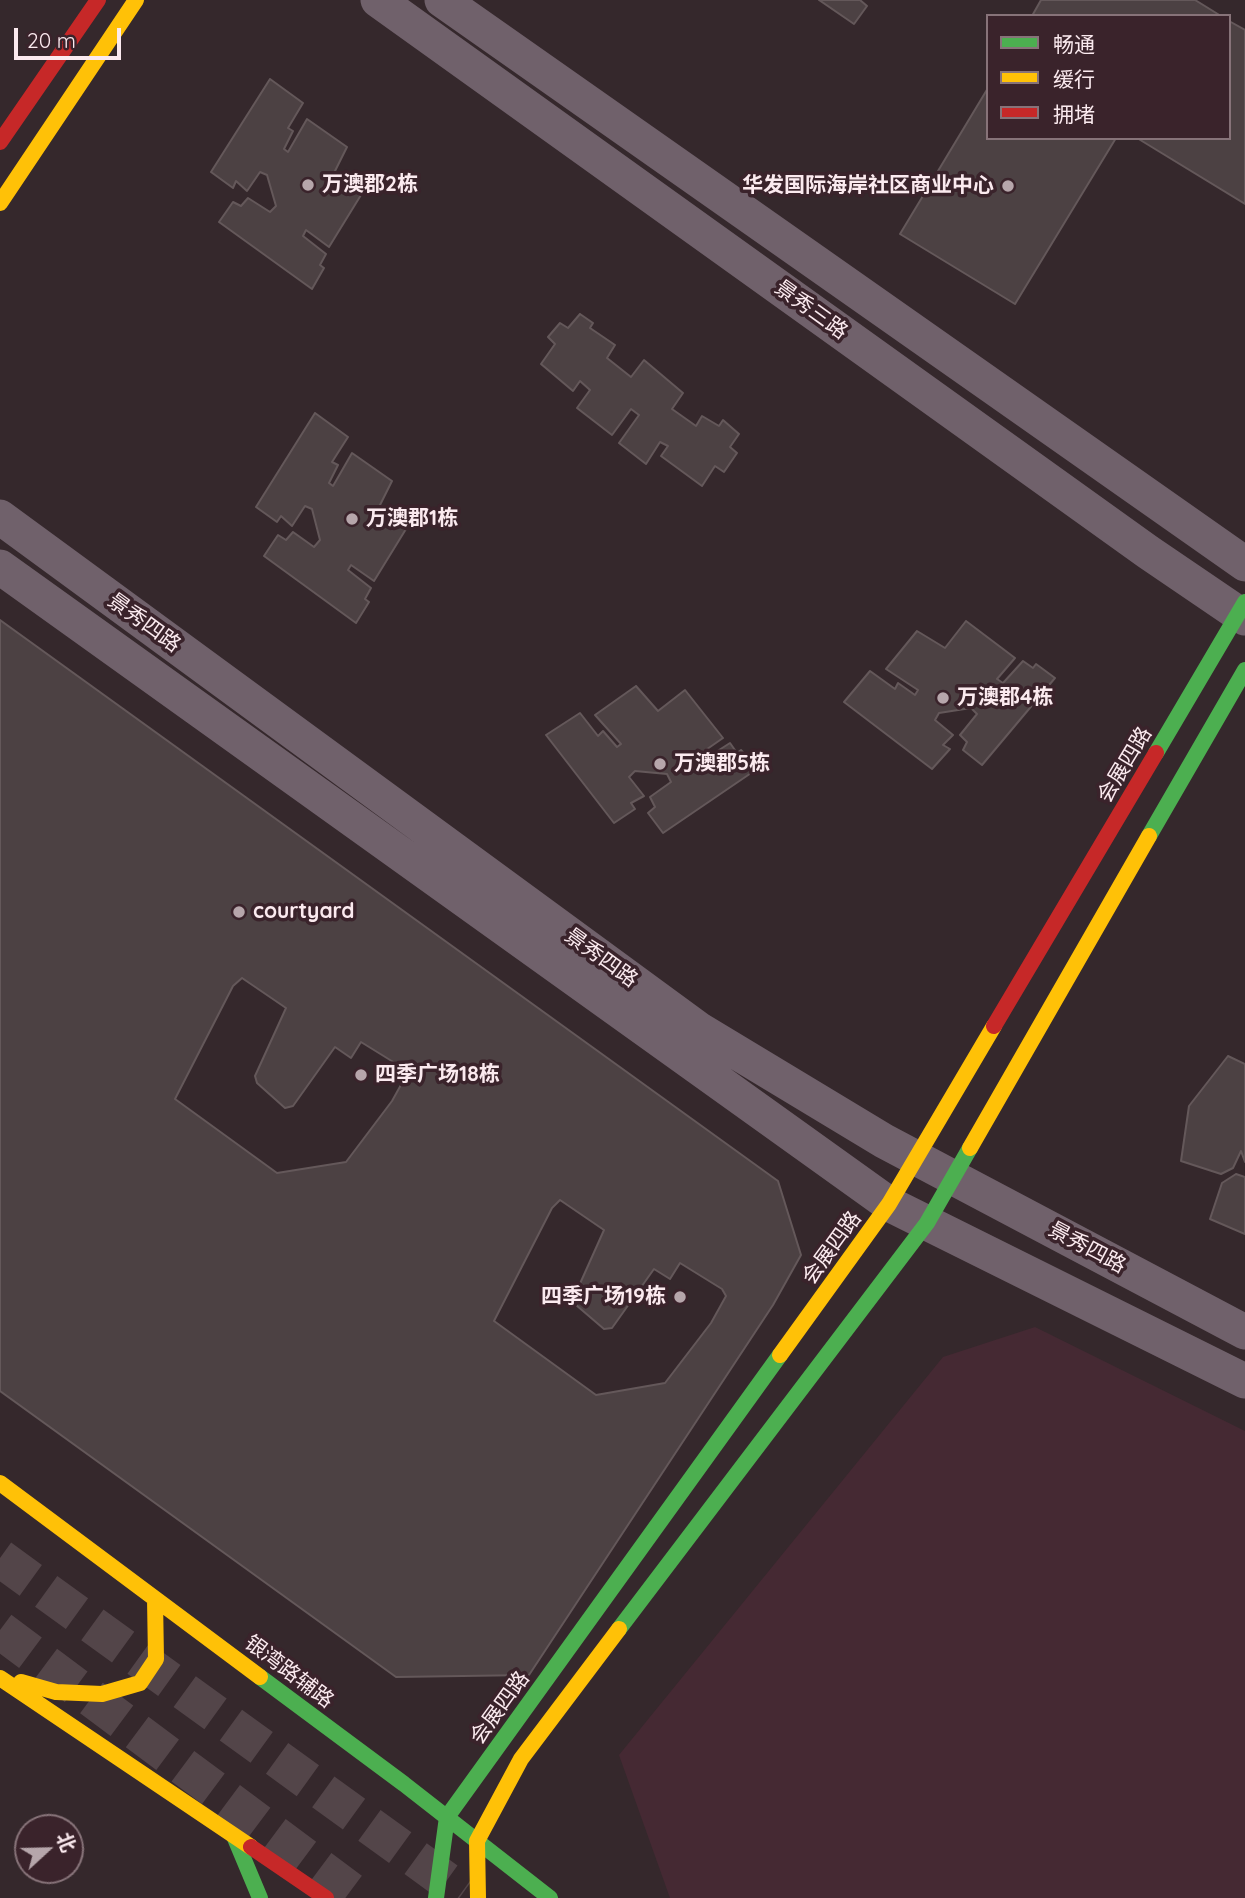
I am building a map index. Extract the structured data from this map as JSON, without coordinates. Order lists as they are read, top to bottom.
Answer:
{
  "streets": {
    "main road": ["会展四路", "银湾路辅路"],
    "street": ["景秀三路", "景秀四路"]
  },
  "crossings": [
    ["景秀三路", "会展四路"],
    ["景秀四路", "会展四路"],
    ["会展四路", "银湾路辅路"]
  ],
  "places": [
    "万澳郡2栋",
    "华发国际海岸社区商业中心",
    "万澳郡1栋",
    "万澳郡4栋",
    "万澳郡5栋",
    "courtyard",
    "四季广场18栋",
    "四季广场19栋"
  ],
  "legend": ["畅通", "缓行", "拥堵"],
  "scale_bar": "20 m",
  "north": "right"
}
